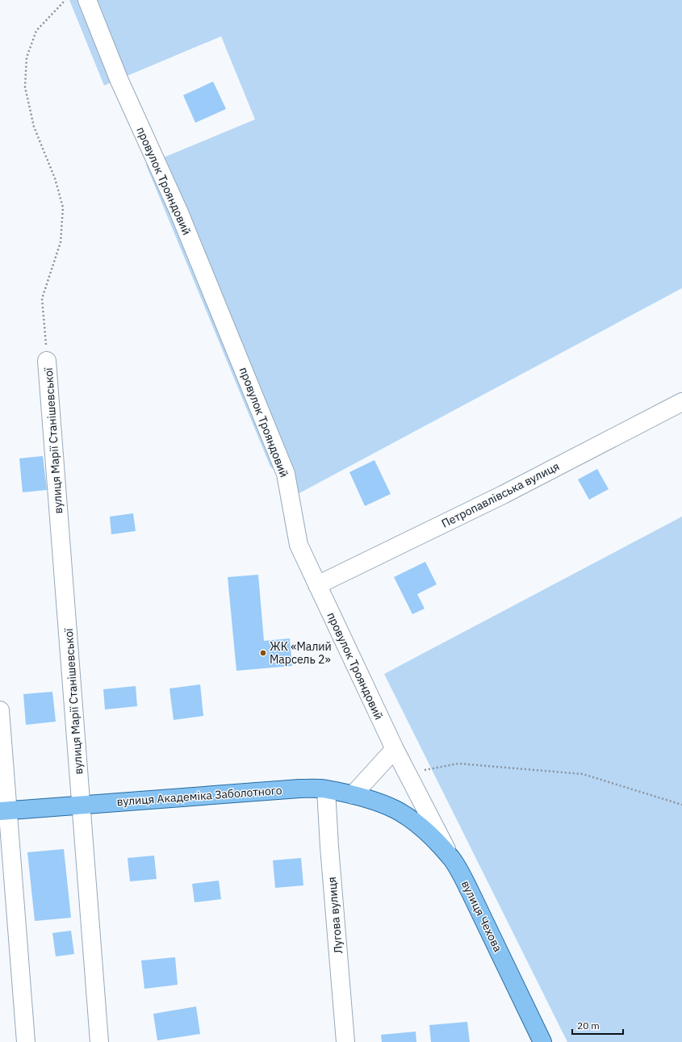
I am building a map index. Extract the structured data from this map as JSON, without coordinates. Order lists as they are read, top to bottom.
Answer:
{
  "streets": {
    "main road": ["вулиця Академіка Заболотного", "вулиця Чехова"],
    "street": [
      "провулок Трояндовий",
      "вулиця Марії Станішевської",
      "Петропавлівська вулиця",
      "Лугова вулиця"
    ]
  },
  "crossings": [
    ["провулок Трояндовий", "Петропавлівська вулиця"],
    ["провулок Трояндовий", "вулиця Чехова"],
    ["вулиця Марії Станішевської", "вулиця Академіка Заболотного"],
    ["вулиця Академіка Заболотного", "Лугова вулиця"],
    ["вулиця Академіка Заболотного", "вулиця Чехова"]
  ],
  "places": ["ЖК «Малий Марсель 2»"],
  "scale_bar": "20 m"
}
